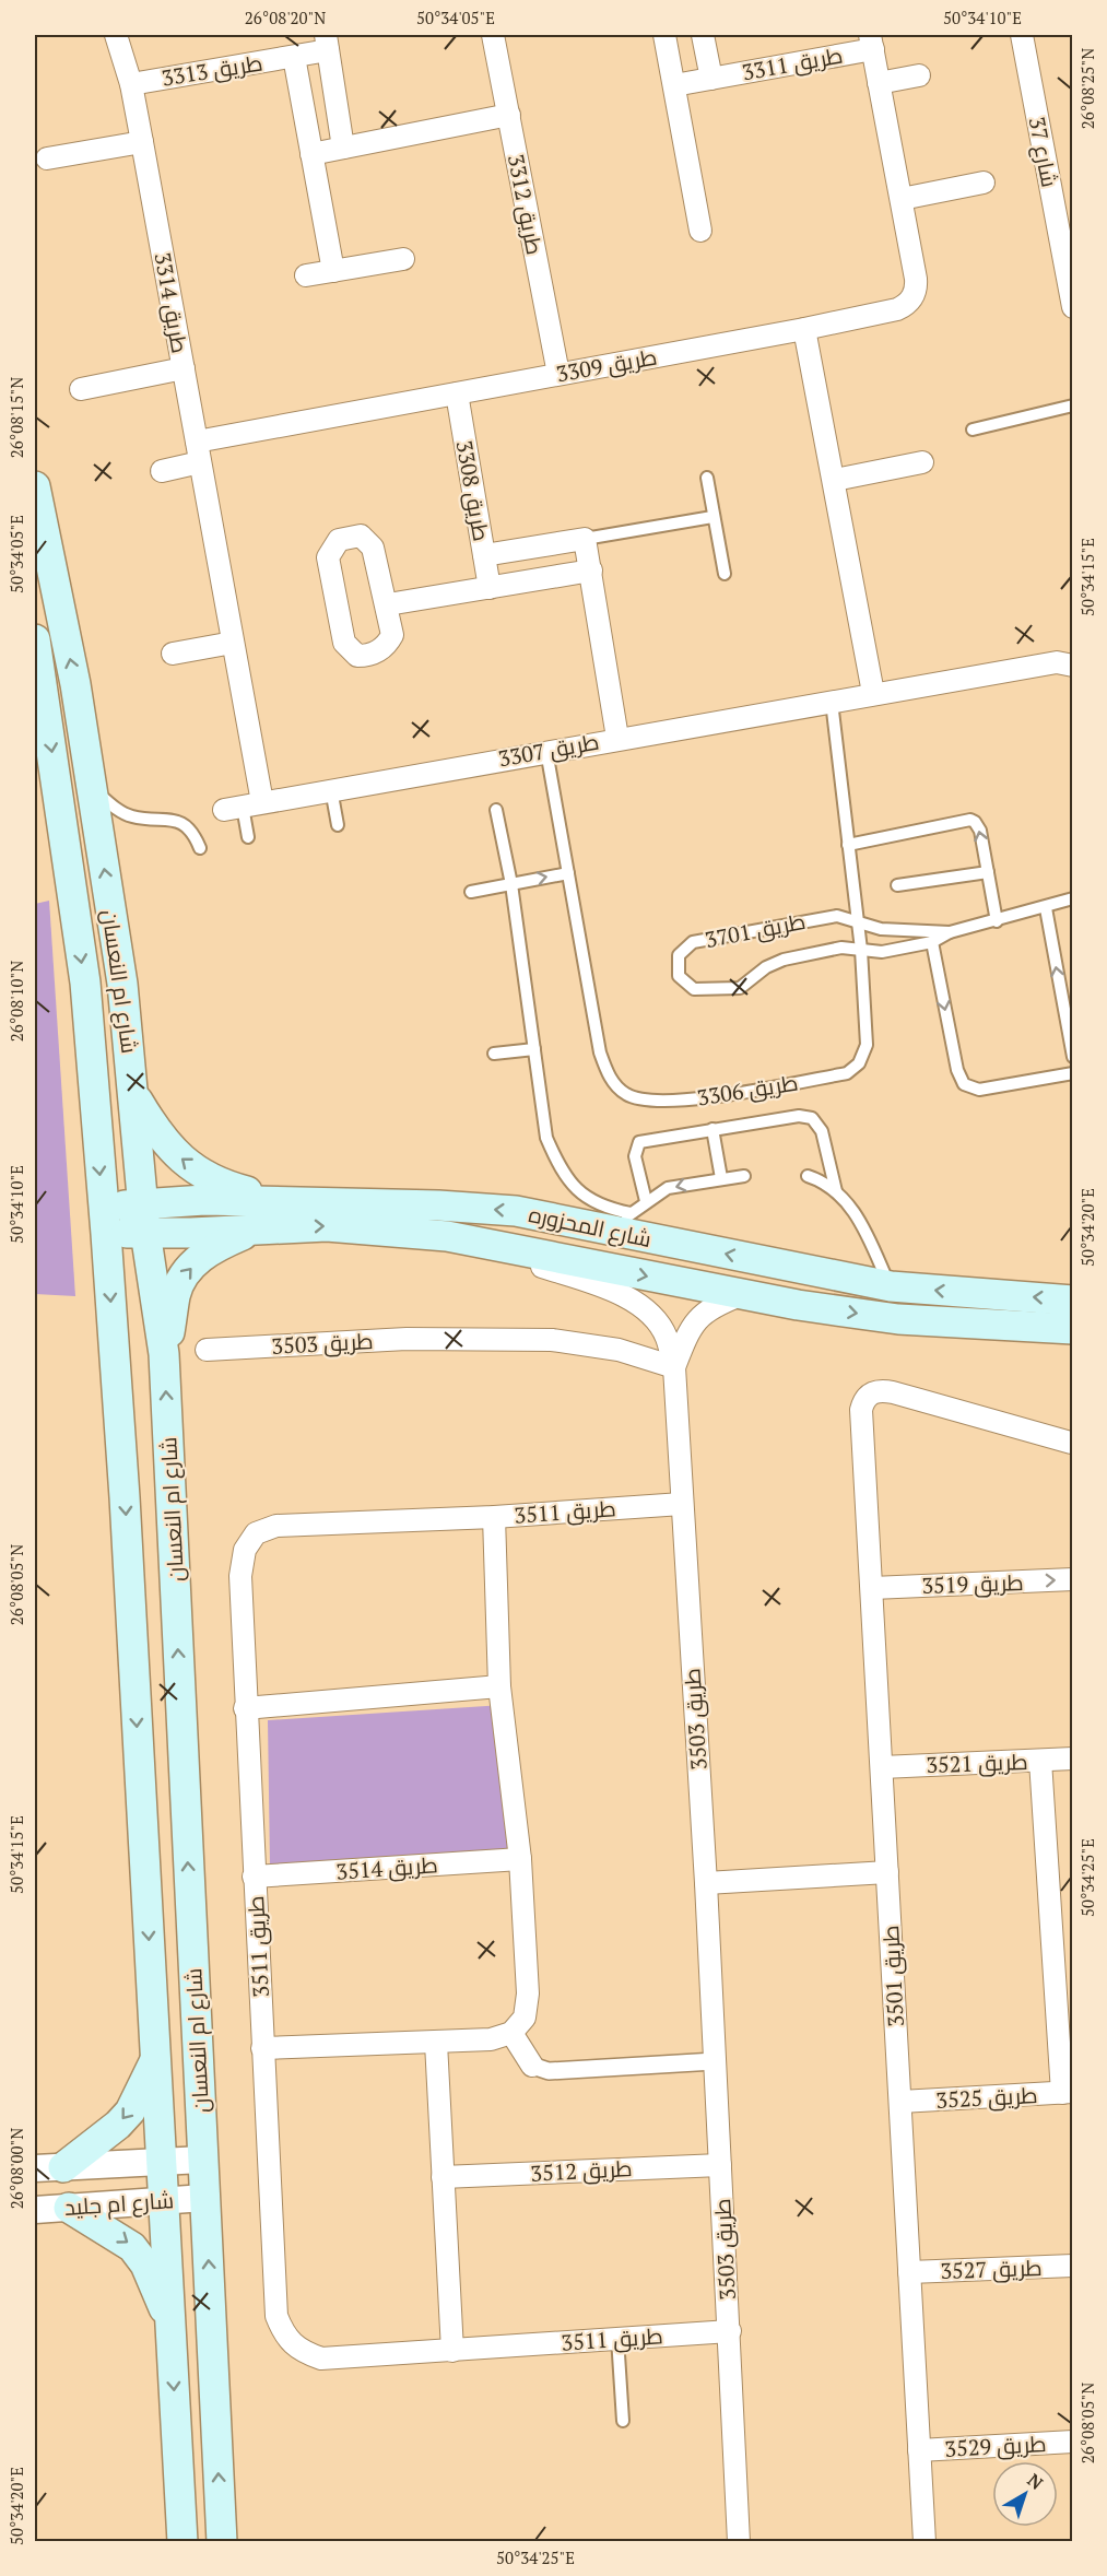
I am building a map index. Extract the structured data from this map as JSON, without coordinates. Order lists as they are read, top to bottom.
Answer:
{
  "streets": {
    "main road": ["شارع ام النعسان", "شارع المحزوره"],
    "street": [
      "طريق 3311",
      "طريق 3313",
      "شارع 37",
      "طريق 3312",
      "طريق 3314",
      "طريق 3309",
      "طريق 3308",
      "طريق 3307",
      "طريق 3503",
      "طريق 3511",
      "طريق 3519",
      "طريق 3521",
      "طريق 3514",
      "طريق 3501",
      "طريق 3525",
      "طريق 3512",
      "شارع ام جليد",
      "طريق 3527",
      "طريق 3529"
    ],
    "lane": ["طريق 3701", "طريق 3306"]
  },
  "crossings": [
    ["طريق 3311", "طريق 3309"],
    ["طريق 3313", "طريق 3314"],
    ["طريق 3312", "طريق 3309"],
    ["طريق 3314", "طريق 3309"],
    ["طريق 3314", "طريق 3307"],
    ["طريق 3309", "طريق 3308"],
    ["طريق 3307", "طريق 3306"],
    ["طريق 3701", "طريق 3306"],
    ["شارع ام النعسان", "شارع المحزوره"],
    ["شارع ام النعسان", "شارع ام جليد"],
    ["طريق 3503", "طريق 3511"],
    ["طريق 3503", "طريق 3512"],
    ["طريق 3511", "طريق 3514"],
    ["طريق 3519", "طريق 3501"],
    ["طريق 3521", "طريق 3501"],
    ["طريق 3501", "طريق 3525"],
    ["طريق 3501", "طريق 3527"],
    ["طريق 3501", "طريق 3529"]
  ],
  "one_way": ["طريق 3519"],
  "north": "top right",
  "coordinates": [
    "26°08'20\"N",
    "50°34'05\"E",
    "50°34'10\"E",
    "26°08'25\"N",
    "26°08'15\"N",
    "50°34'15\"E",
    "26°08'10\"N",
    "50°34'20\"E",
    "26°08'05\"N",
    "50°34'25\"E",
    "26°08'00\"N"
  ]
}
